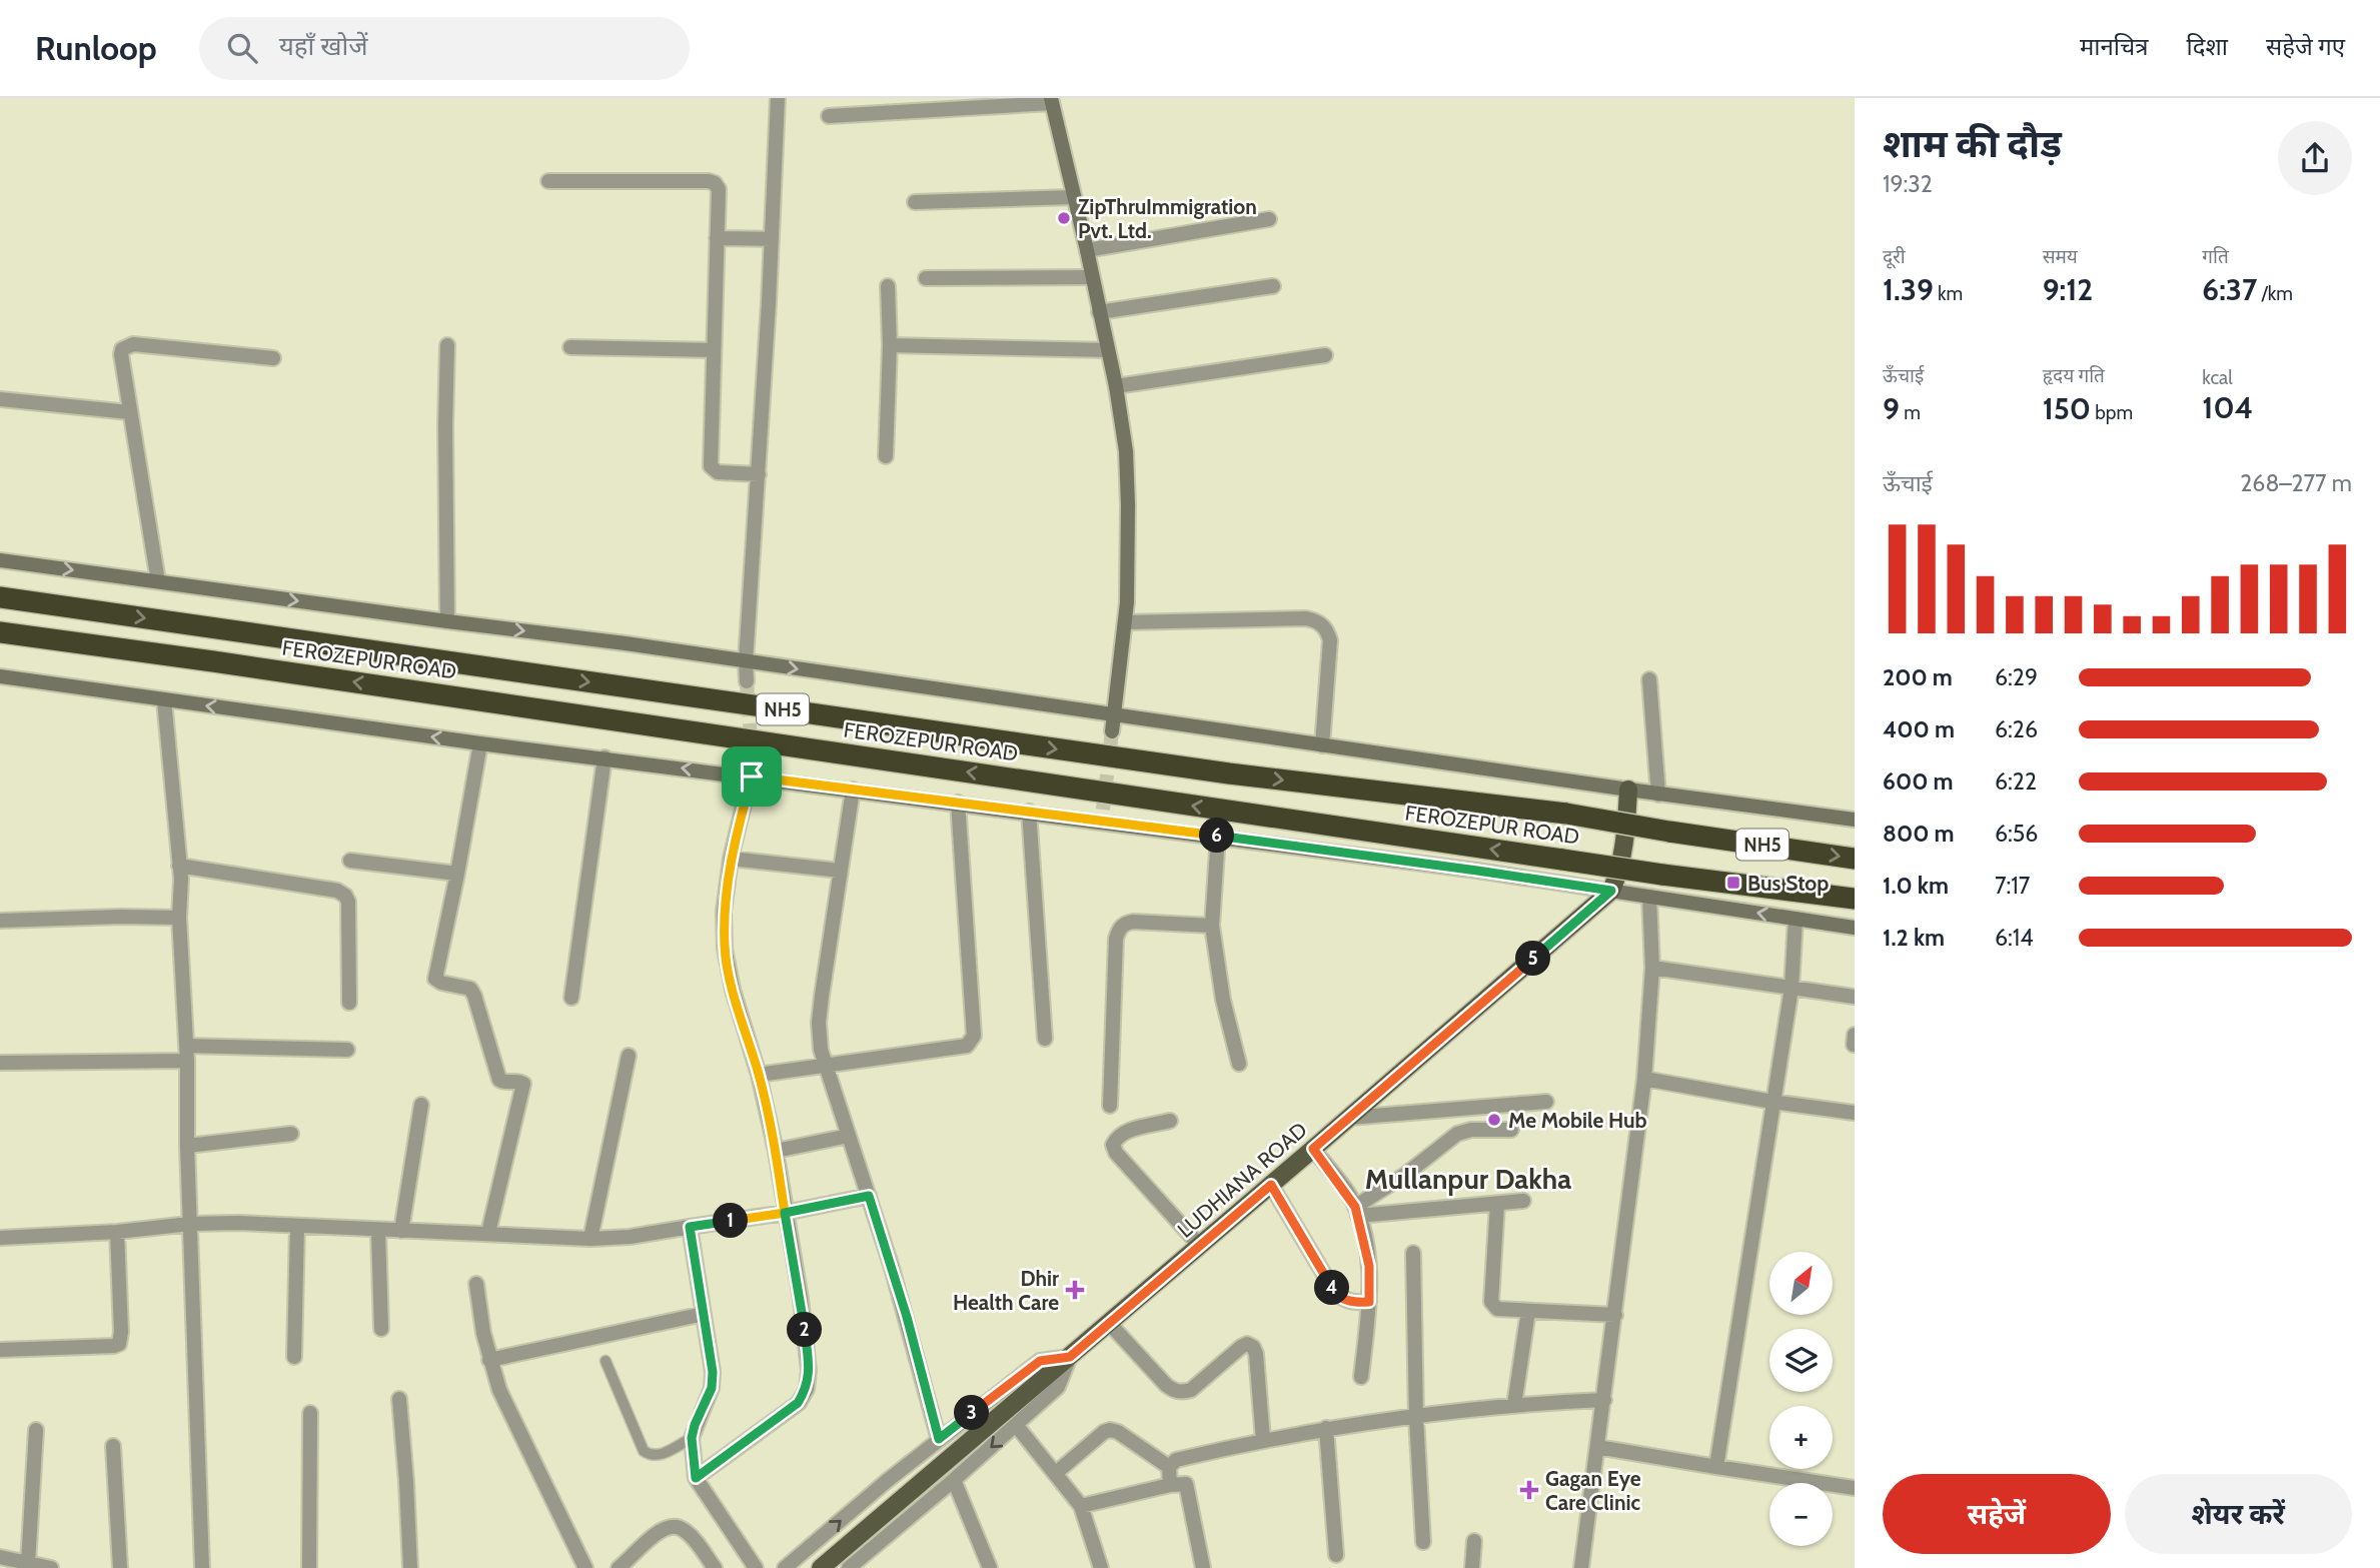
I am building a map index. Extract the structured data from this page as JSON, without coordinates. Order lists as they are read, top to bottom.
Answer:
{
  "streets": {
    "highway": ["FEROZEPUR ROAD", "NH5"],
    "main road": ["LUDHIANA ROAD"]
  },
  "districts": ["Mullanpur Dakha"],
  "places": {
    "other": ["ZipThruImmigration Pvt. Ltd.", "Me Mobile Hub"],
    "transit": ["Bus Stop"],
    "health": ["Dhir Health Care", "Gagan Eye Care Clinic"]
  },
  "north": "top right",
  "page": {
    "header": "Runloop",
    "search": "यहाँ खोजें",
    "nav": ["मानचित्र", "दिशा", "सहेजे गए"],
    "heading": ["शाम की दौड़", "19:32"],
    "stats": [
      ["दूरी", "1.39 km"],
      ["समय", "9:12"],
      ["गति", "6:37 /km"],
      ["ऊँचाई", "9 m"],
      ["हृदय गति", "150 bpm"],
      ["kcal", "104"]
    ],
    "chart": ["ऊँचाई", "268–277 m"],
    "list": [
      {
        "name": "200 m",
        "note": "6:29"
      },
      {
        "name": "400 m",
        "note": "6:26"
      },
      {
        "name": "600 m",
        "note": "6:22"
      },
      {
        "name": "800 m",
        "note": "6:56"
      },
      {
        "name": "1.0 km",
        "note": "7:17"
      },
      {
        "name": "1.2 km",
        "note": "6:14"
      }
    ],
    "pins": [
      "6",
      "5",
      "1",
      "4",
      "2",
      "3"
    ],
    "map_buttons": ["+", "−"],
    "buttons": ["सहेजें", "शेयर करें"]
  }
}
